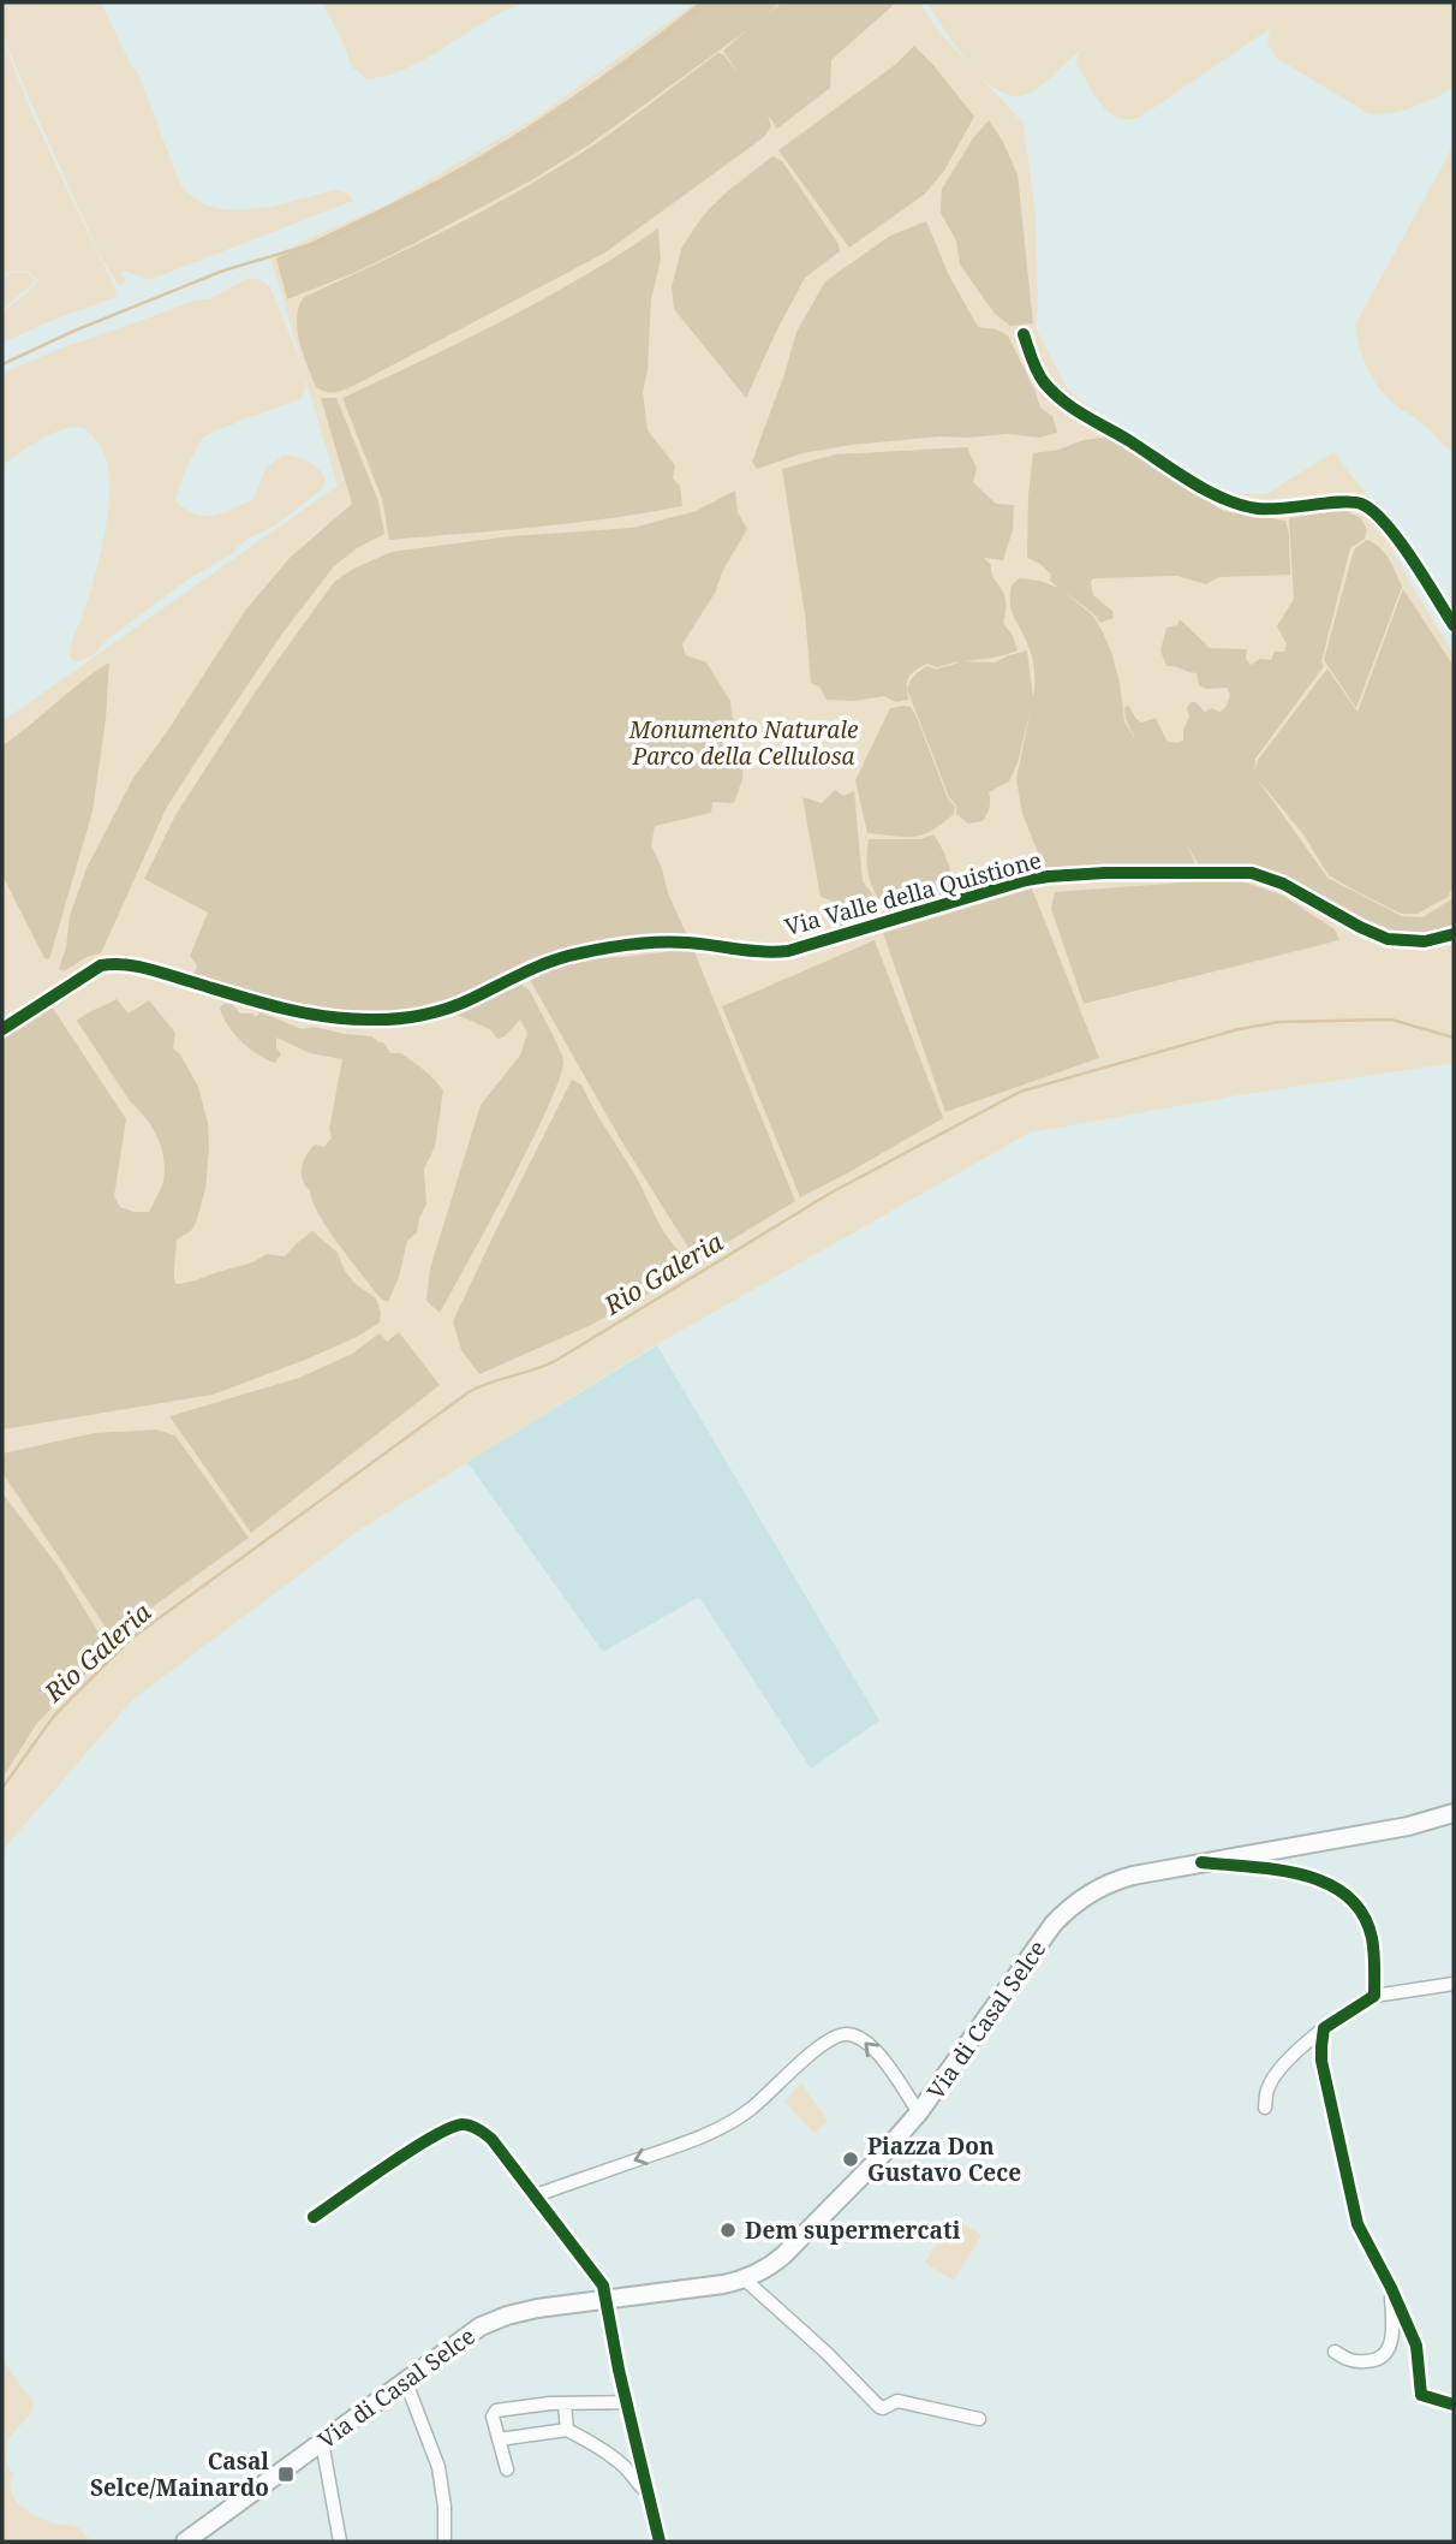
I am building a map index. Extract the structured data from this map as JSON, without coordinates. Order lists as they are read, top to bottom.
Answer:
{
  "streets": {
    "main road": ["Via di Casal Selce"],
    "street": ["Via Valle della Quistione"]
  },
  "water": ["Rio Galeria"],
  "parks": ["Monumento Naturale Parco della Cellulosa"],
  "places": {
    "other": ["Piazza Don Gustavo Cece", "Dem supermercati"],
    "transit": ["Casal Selce/Mainardo"]
  }
}
